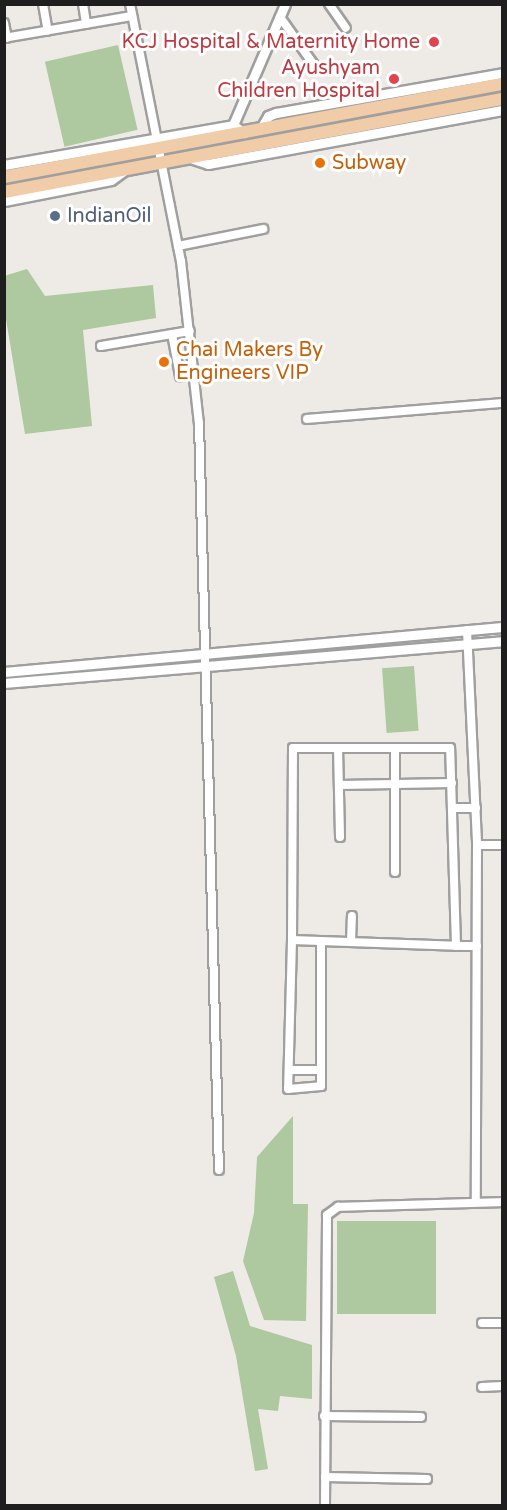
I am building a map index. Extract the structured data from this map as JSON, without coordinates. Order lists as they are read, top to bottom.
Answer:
{
  "places": [
    "KCJ Hospital & Maternity Home",
    "Ayushyam Children Hospital",
    "Subway",
    "IndianOil",
    "Chai Makers By Engineers VIP"
  ]
}
